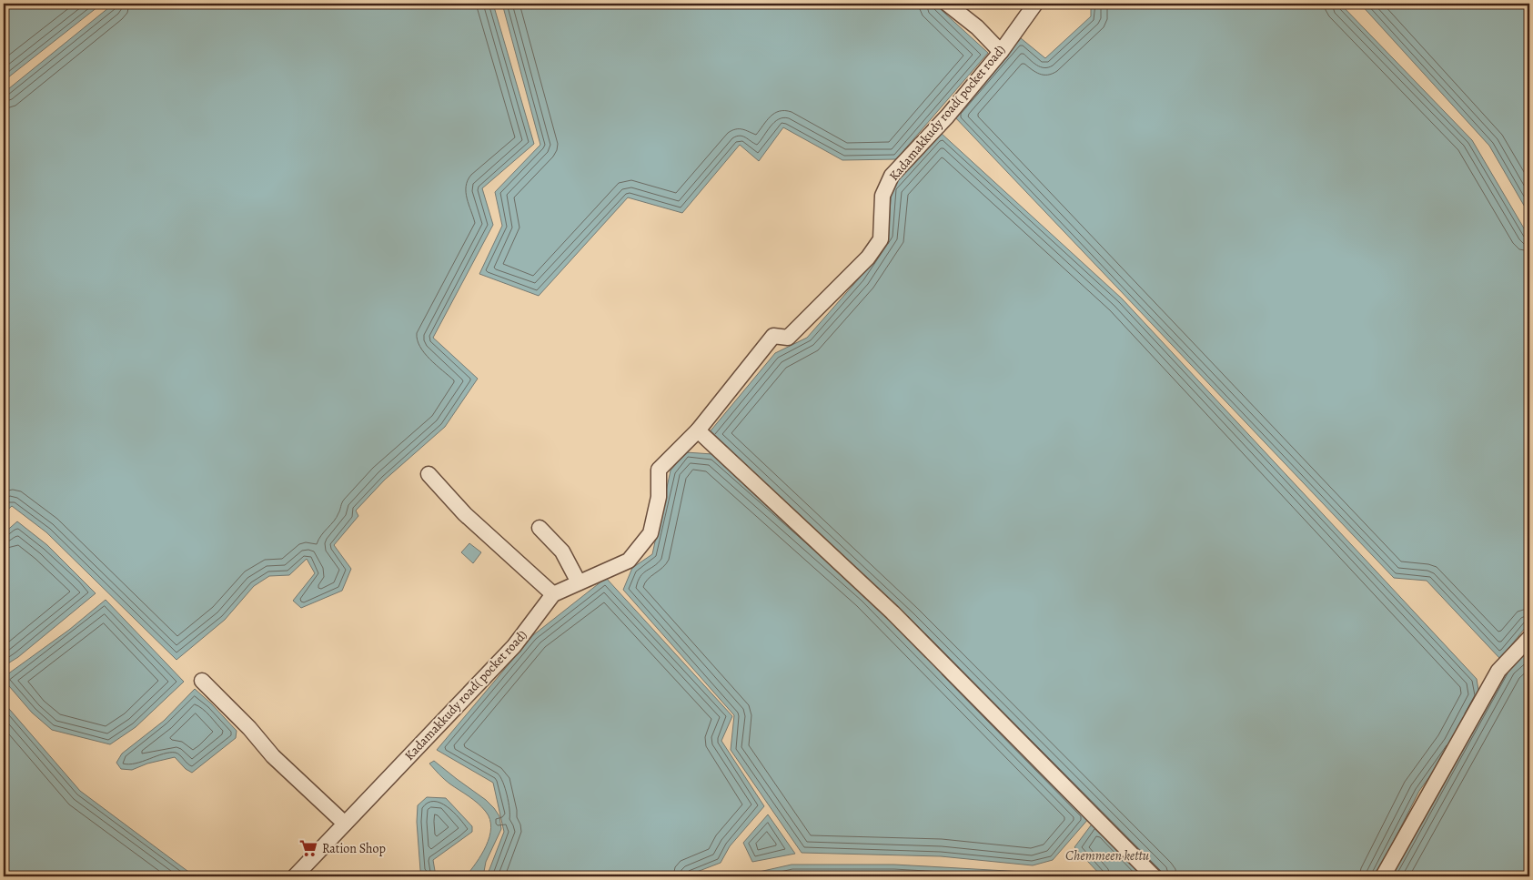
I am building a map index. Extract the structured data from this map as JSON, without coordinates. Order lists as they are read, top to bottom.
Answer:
{
  "streets": {
    "street": ["Kadamakkudy road( pocket road)"]
  },
  "water": ["Chemmeen kettu"],
  "places": {
    "supermarket": ["Ration Shop"]
  }
}
